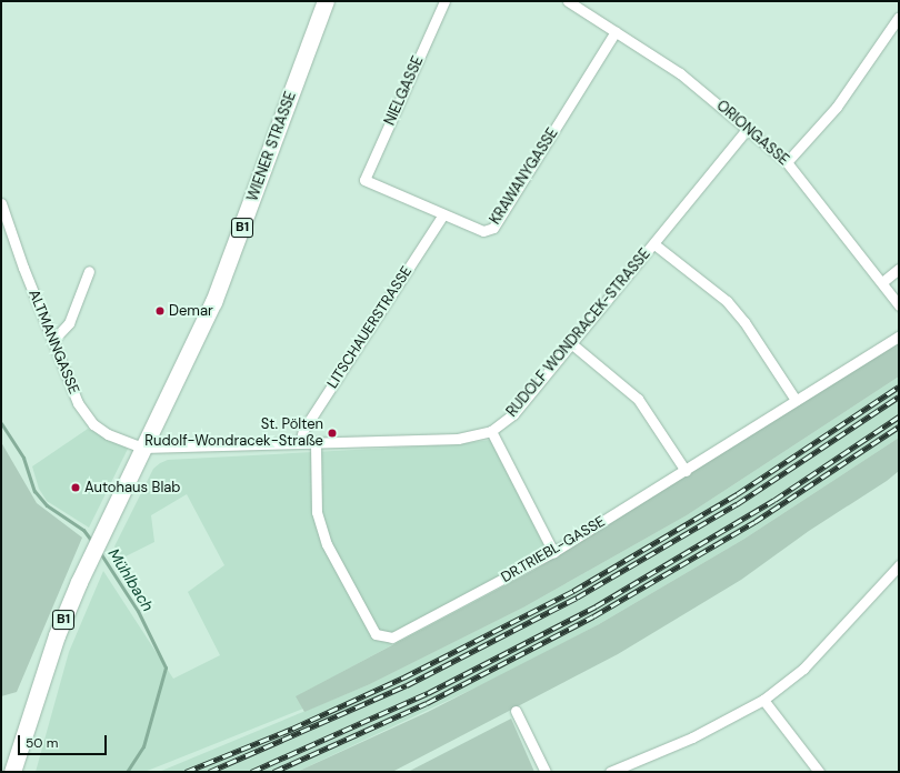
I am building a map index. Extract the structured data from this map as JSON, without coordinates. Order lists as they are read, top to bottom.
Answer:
{
  "streets": {
    "main road": ["WIENER STRASSE", "B1"],
    "street": [
      "NIELGASSE",
      "ORIONGASSE",
      "KRAWANYGASSE",
      "LITSCHAUERSTRASSE",
      "RUDOLF WONDRACEK-STRASSE",
      "ALTMANNGASSE",
      "DR.TRIEBL-GASSE"
    ]
  },
  "crossings": [
    ["NIELGASSE", "KRAWANYGASSE"],
    ["ORIONGASSE", "KRAWANYGASSE"],
    ["ORIONGASSE", "RUDOLF WONDRACEK-STRASSE"],
    ["WIENER STRASSE", "RUDOLF WONDRACEK-STRASSE"],
    ["WIENER STRASSE", "ALTMANNGASSE"],
    ["KRAWANYGASSE", "LITSCHAUERSTRASSE"],
    ["LITSCHAUERSTRASSE", "RUDOLF WONDRACEK-STRASSE"],
    ["RUDOLF WONDRACEK-STRASSE", "ALTMANNGASSE"],
    ["RUDOLF WONDRACEK-STRASSE", "DR.TRIEBL-GASSE"]
  ],
  "water": ["Mühlbach"],
  "places": ["Demar", "St. Pölten Rudolf-Wondracek-Straße", "Autohaus Blab"],
  "scale_bar": "50 m"
}
